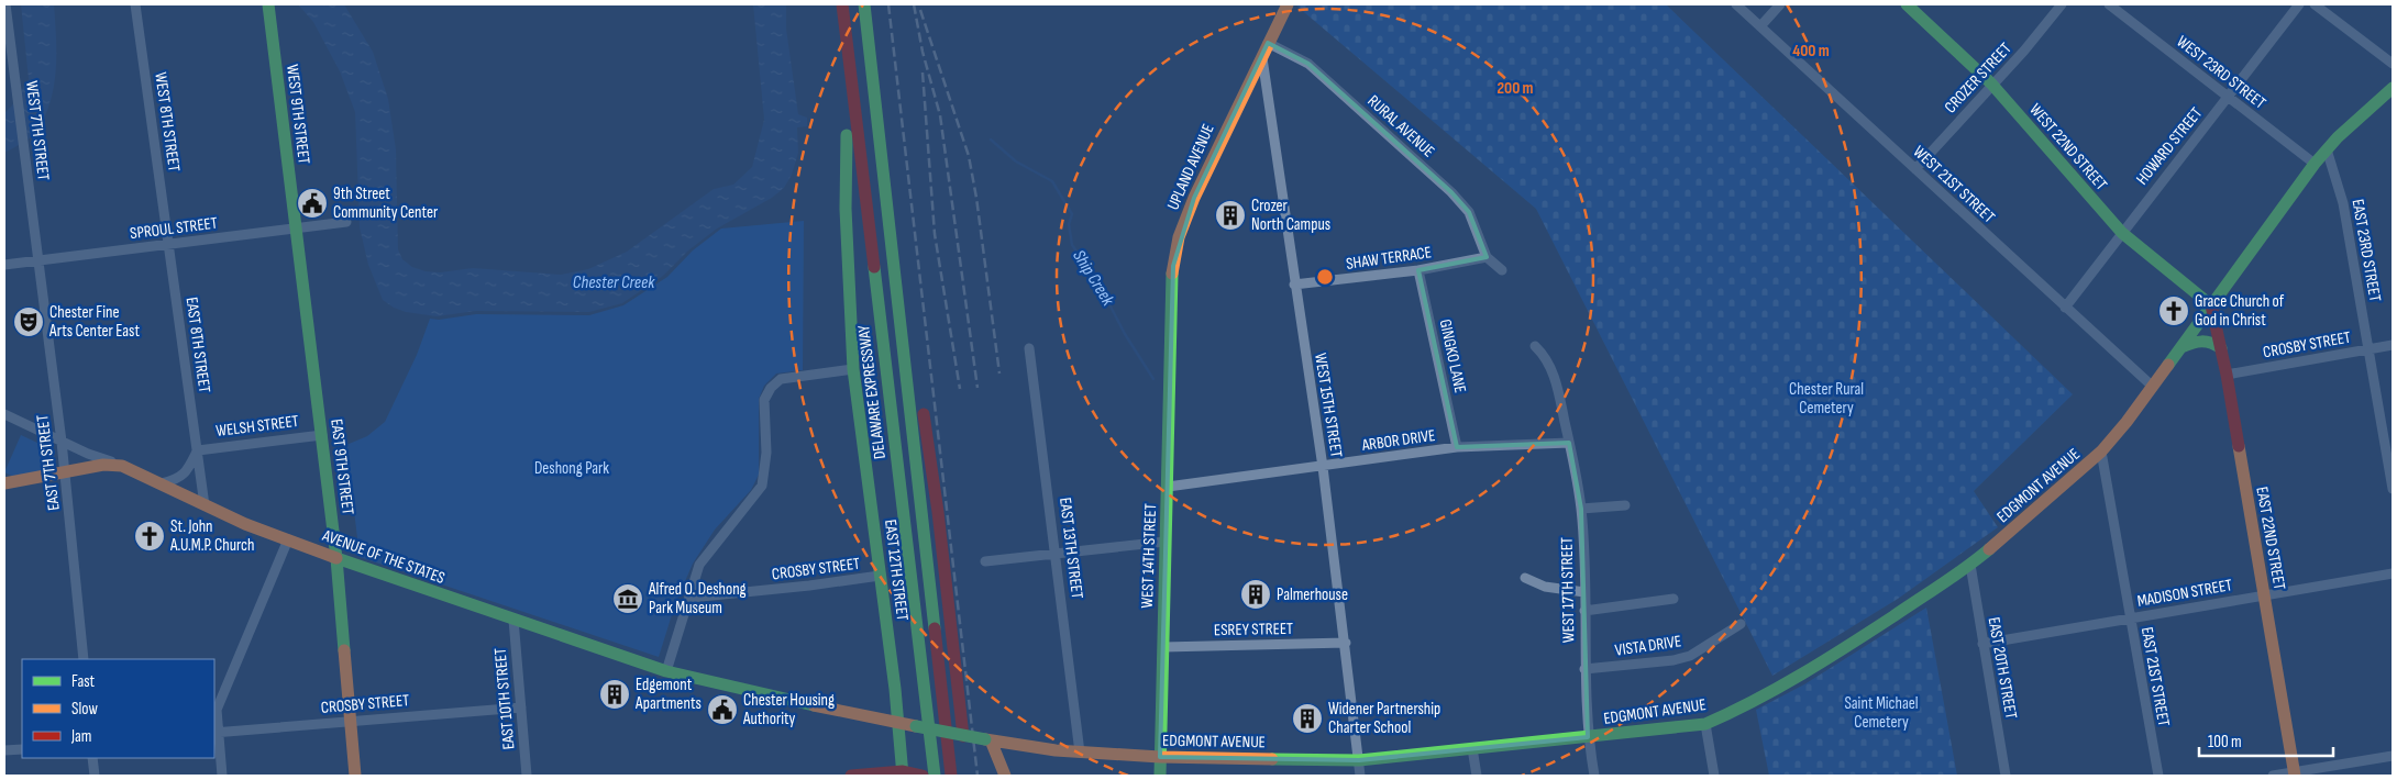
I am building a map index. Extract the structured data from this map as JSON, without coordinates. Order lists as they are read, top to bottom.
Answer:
{
  "streets": {
    "main road": [
      "WEST 9TH STREET",
      "WEST 22ND STREET",
      "UPLAND AVENUE",
      "DELAWARE EXPRESSWAY",
      "EAST 9TH STREET",
      "EDGMONT AVENUE",
      "EAST 22ND STREET",
      "WEST 14TH STREET",
      "AVENUE OF THE STATES",
      "EAST 12TH STREET"
    ],
    "street": [
      "WEST 23RD STREET",
      "CROZER STREET",
      "WEST 8TH STREET",
      "RURAL AVENUE",
      "WEST 7TH STREET",
      "HOWARD STREET",
      "WEST 21ST STREET",
      "SPROUL STREET",
      "EAST 23RD STREET",
      "SHAW TERRACE",
      "EAST 8TH STREET",
      "CROSBY STREET",
      "GINGKO LANE",
      "WEST 15TH STREET",
      "WELSH STREET",
      "ARBOR DRIVE",
      "EAST 7TH STREET",
      "EAST 13TH STREET",
      "WEST 17TH STREET",
      "MADISON STREET",
      "ESREY STREET",
      "VISTA DRIVE",
      "EAST 20TH STREET",
      "EAST 21ST STREET",
      "EAST 10TH STREET"
    ]
  },
  "crossings": [
    ["WEST 23RD STREET", "HOWARD STREET"],
    ["WEST 23RD STREET", "EDGMONT AVENUE"],
    ["CROZER STREET", "WEST 22ND STREET"],
    ["CROZER STREET", "WEST 21ST STREET"],
    ["WEST 9TH STREET", "SPROUL STREET"],
    ["WEST 9TH STREET", "EAST 9TH STREET"],
    ["WEST 8TH STREET", "SPROUL STREET"],
    ["WEST 8TH STREET", "EAST 8TH STREET"],
    ["RURAL AVENUE", "UPLAND AVENUE"],
    ["RURAL AVENUE", "SHAW TERRACE"],
    ["RURAL AVENUE", "WEST 15TH STREET"],
    ["WEST 7TH STREET", "SPROUL STREET"],
    ["WEST 7TH STREET", "EAST 7TH STREET"],
    ["HOWARD STREET", "WEST 22ND STREET"],
    ["HOWARD STREET", "WEST 21ST STREET"],
    ["WEST 22ND STREET", "EDGMONT AVENUE"],
    ["WEST 22ND STREET", "EAST 22ND STREET"],
    ["UPLAND AVENUE", "WEST 15TH STREET"],
    ["UPLAND AVENUE", "WEST 14TH STREET"],
    ["WEST 21ST STREET", "EDGMONT AVENUE"],
    ["SPROUL STREET", "EAST 8TH STREET"],
    ["SPROUL STREET", "EAST 7TH STREET"],
    ["SPROUL STREET", "EAST 9TH STREET"],
    ["EAST 23RD STREET", "CROSBY STREET"],
    ["EAST 23RD STREET", "EDGMONT AVENUE"],
    ["SHAW TERRACE", "GINGKO LANE"],
    ["SHAW TERRACE", "WEST 15TH STREET"],
    ["EAST 8TH STREET", "WELSH STREET"],
    ["EAST 8TH STREET", "AVENUE OF THE STATES"],
    ["CROSBY STREET", "EAST 9TH STREET"],
    ["CROSBY STREET", "EAST 22ND STREET"],
    ["CROSBY STREET", "EAST 12TH STREET"],
    ["CROSBY STREET", "EAST 10TH STREET"],
    ["GINGKO LANE", "ARBOR DRIVE"],
    ["DELAWARE EXPRESSWAY", "EAST 12TH STREET"],
    ["WEST 15TH STREET", "ARBOR DRIVE"],
    ["WEST 15TH STREET", "EDGMONT AVENUE"],
    ["WEST 15TH STREET", "ESREY STREET"],
    ["WELSH STREET", "EAST 9TH STREET"],
    ["ARBOR DRIVE", "WEST 14TH STREET"],
    ["ARBOR DRIVE", "WEST 17TH STREET"],
    ["EAST 7TH STREET", "AVENUE OF THE STATES"],
    ["EAST 9TH STREET", "AVENUE OF THE STATES"],
    ["EDGMONT AVENUE", "EAST 22ND STREET"],
    ["EDGMONT AVENUE", "EAST 13TH STREET"],
    ["EDGMONT AVENUE", "WEST 14TH STREET"],
    ["EDGMONT AVENUE", "AVENUE OF THE STATES"],
    ["EDGMONT AVENUE", "EAST 12TH STREET"],
    ["EDGMONT AVENUE", "WEST 17TH STREET"],
    ["EDGMONT AVENUE", "EAST 20TH STREET"],
    ["EDGMONT AVENUE", "EAST 21ST STREET"],
    ["EAST 22ND STREET", "MADISON STREET"],
    ["WEST 14TH STREET", "ESREY STREET"],
    ["AVENUE OF THE STATES", "EAST 10TH STREET"],
    ["WEST 17TH STREET", "VISTA DRIVE"],
    ["MADISON STREET", "EAST 20TH STREET"],
    ["MADISON STREET", "EAST 21ST STREET"]
  ],
  "water": ["Ship Creek", "Chester Creek"],
  "parks": ["Chester Rural Cemetery", "Deshong Park", "Saint Michael Cemetery"],
  "places": {
    "public building": ["9th Street Community Center", "Chester Housing Authority"],
    "building": [
      "Crozer North Campus",
      "Palmerhouse",
      "Edgemont Apartments",
      "Widener Partnership Charter School"
    ],
    "church": ["Grace Church of God in Christ", "St. John A.U.M.P. Church"],
    "theatre": ["Chester Fine Arts Center East"],
    "museum": ["Alfred O. Deshong Park Museum"]
  },
  "legend": ["Fast", "Slow", "Jam"],
  "scale_bar": "100 m",
  "rings": ["400 m", "200 m"]
}
